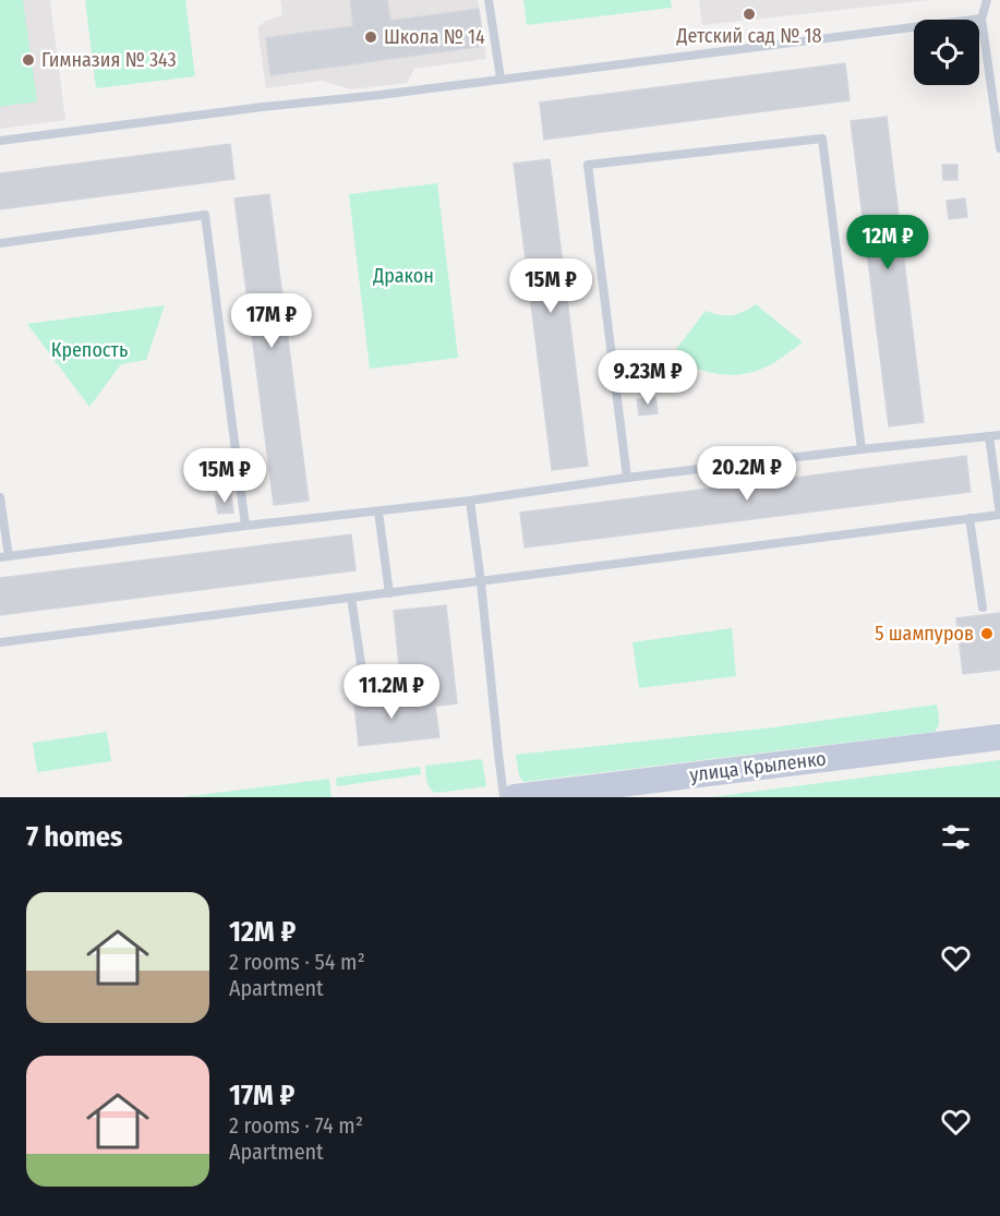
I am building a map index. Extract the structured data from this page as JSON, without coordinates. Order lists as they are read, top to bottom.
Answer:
{
  "streets": {
    "street": ["улица Крыленко"]
  },
  "parks": ["Дракон", "Крепость"],
  "places": [
    "Детский сад № 18",
    "Школа № 14",
    "Гимназия № 343",
    "5 шампуров"
  ],
  "page": {
    "price": [
      "12M ₽",
      "15M ₽",
      "17M ₽",
      "9.23M ₽",
      "20.2M ₽",
      "15M ₽",
      "11.2M ₽"
    ],
    "heading": "7 homes",
    "list": [
      {
        "name": "12M ₽",
        "note": "2 rooms · 54 m² · Apartment"
      },
      {
        "name": "17M ₽",
        "note": "2 rooms · 74 m² · Apartment"
      }
    ]
  }
}
